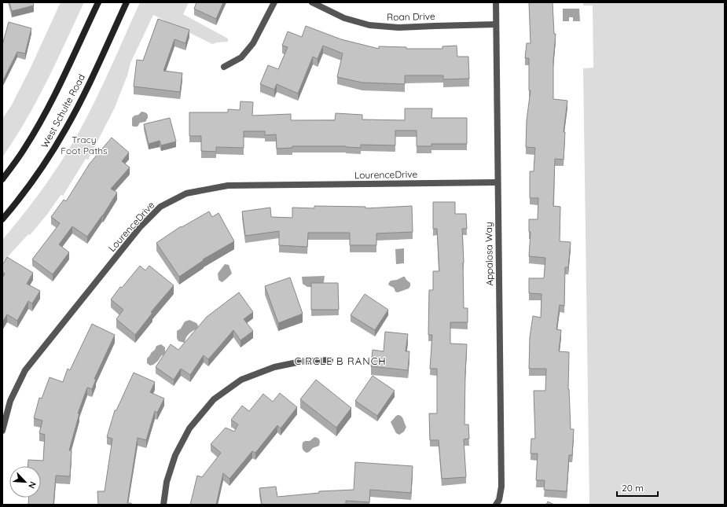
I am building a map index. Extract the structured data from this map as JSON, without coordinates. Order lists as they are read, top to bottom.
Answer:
{
  "streets": {
    "main road": ["West Schulte Road"],
    "street": ["Roan Drive", "LourenceDrive", "Appalosa Way"]
  },
  "crossings": [
    ["Roan Drive", "Appalosa Way"],
    ["LourenceDrive", "Appalosa Way"]
  ],
  "districts": ["CIRCLE B RANCH"],
  "parks": ["Tracy Foot Paths"],
  "scale_bar": "20 m",
  "north": "bottom right"
}
